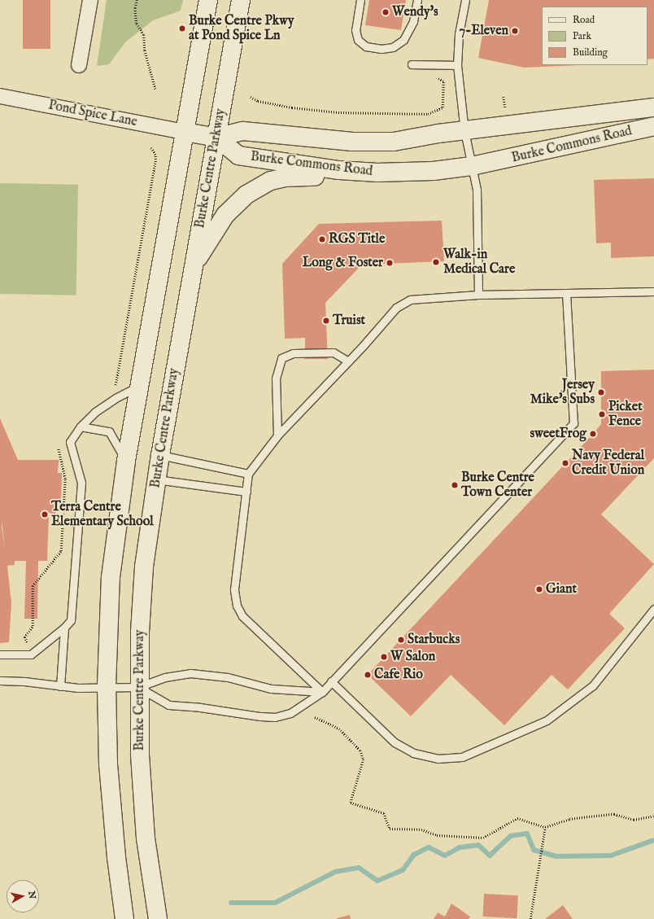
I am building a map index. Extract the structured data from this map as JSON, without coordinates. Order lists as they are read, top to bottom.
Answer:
{
  "streets": {
    "main road": ["Burke Commons Road", "Burke Centre Parkway"],
    "street": ["Pond Spice Lane"]
  },
  "crossings": [
    ["Burke Commons Road", "Burke Centre Parkway"]
  ],
  "places": [
    "Wendy's",
    "Burke Centre Pkwy at Pond Spice Ln",
    "7-Eleven",
    "RGS Title",
    "Walk-in Medical Care",
    "Long & Foster",
    "Truist",
    "Jersey Mike's Subs",
    "Picket Fence",
    "sweetFrog",
    "Navy Federal Credit Union",
    "Burke Centre Town Center",
    "Terra Centre Elementary School",
    "Giant",
    "Starbucks",
    "W Salon",
    "Cafe Rio"
  ],
  "legend": ["Road", "Park", "Building"],
  "north": "right"
}
